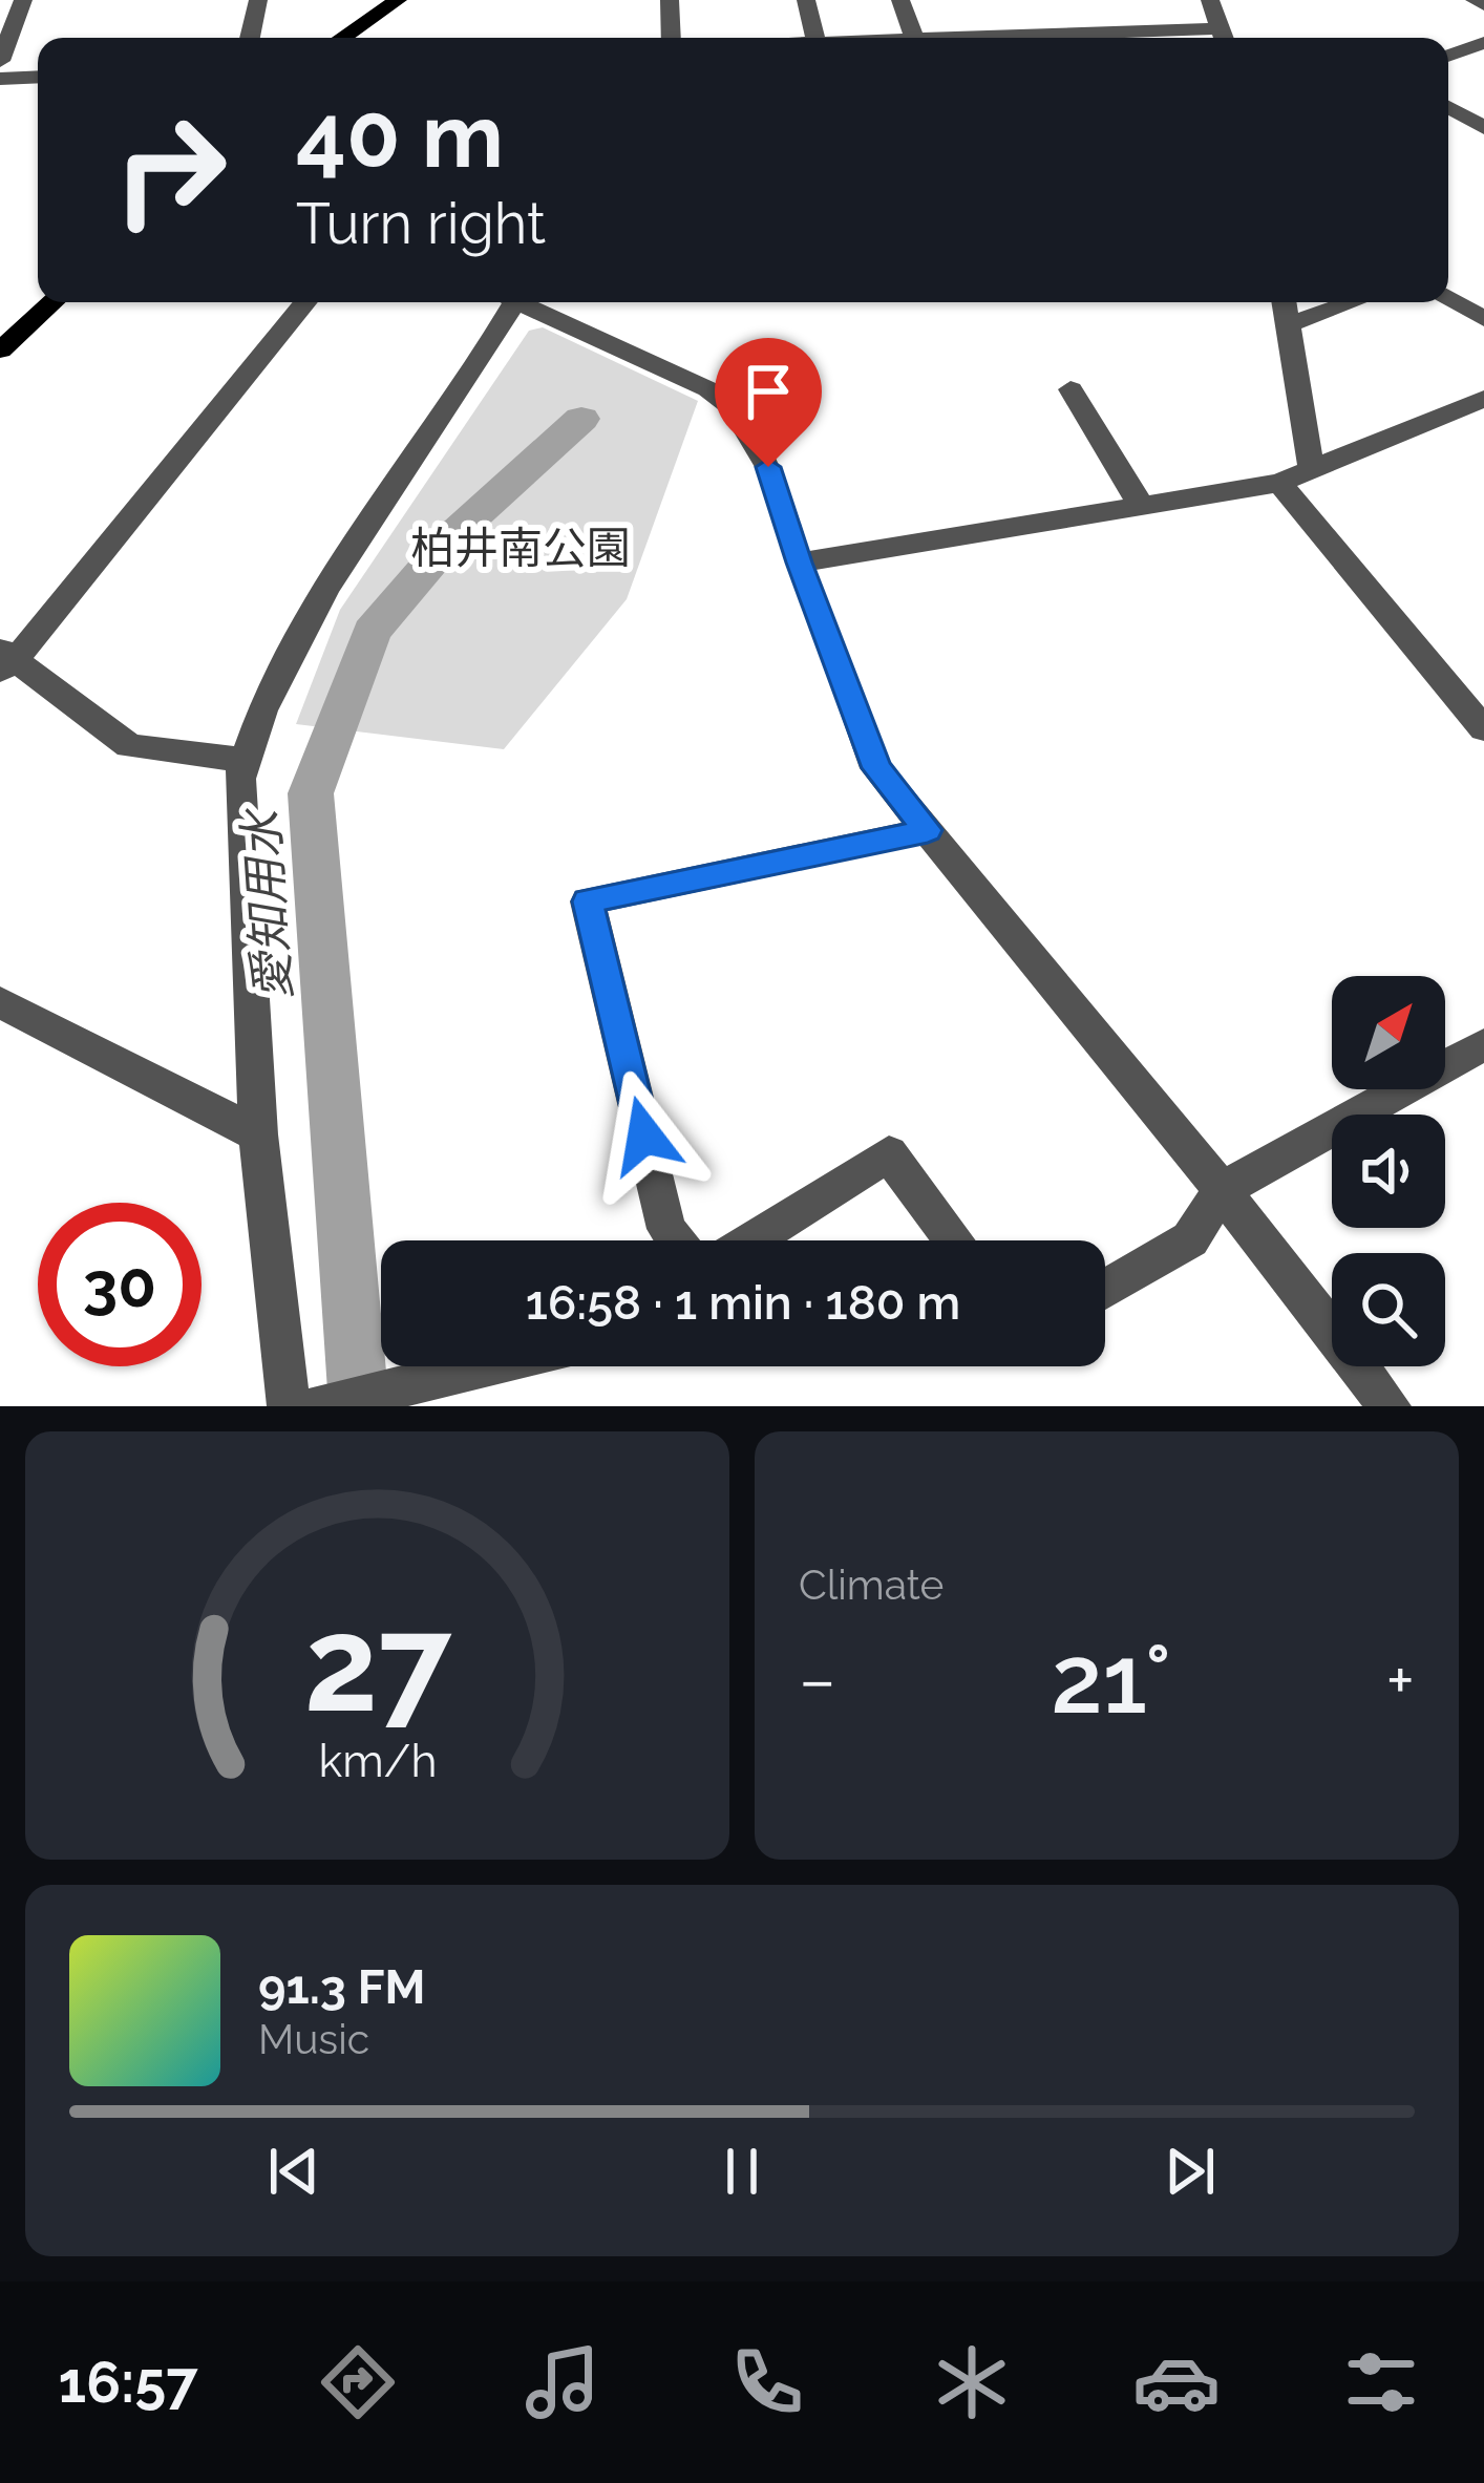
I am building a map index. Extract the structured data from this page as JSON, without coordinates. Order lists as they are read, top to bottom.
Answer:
{
  "water": ["愛知用水"],
  "parks": ["柏井南公園"],
  "north": "top right",
  "page": {
    "turn": ["40 m", "Turn right"],
    "limit": "30",
    "trip": "16:58 · 1 min · 180 m",
    "tile": "Climate",
    "heat": ["−", "21°", "+"],
    "song": ["91.3 FM", "Music"],
    "tabs": "16:57",
    "gauge": ["27", "km/h"]
  }
}
